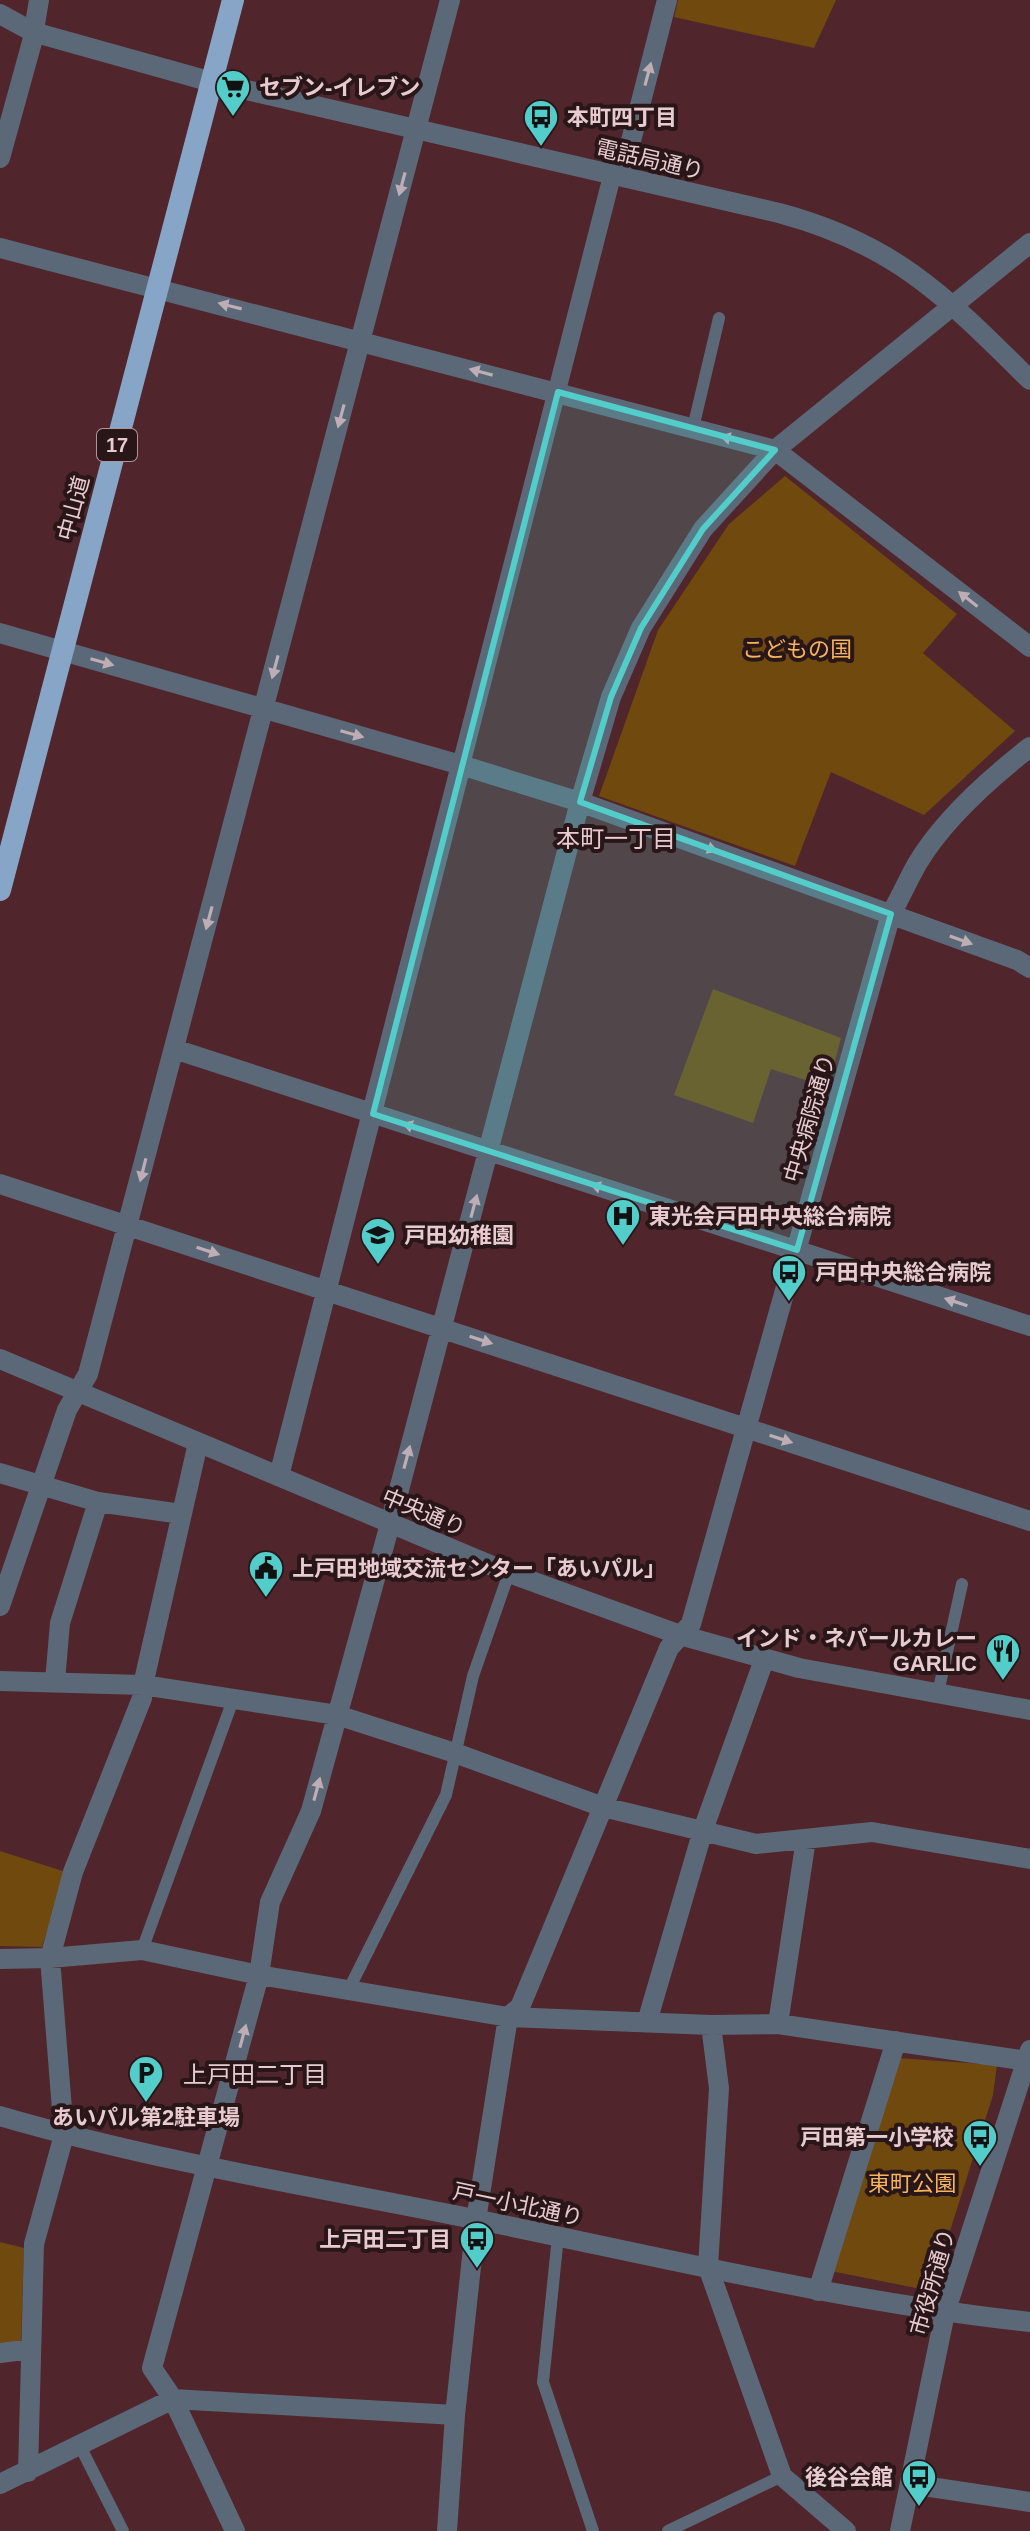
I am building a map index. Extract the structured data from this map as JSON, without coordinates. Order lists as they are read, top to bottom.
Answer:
{
  "streets": {
    "highway": ["17", "中山道"],
    "street": [
      "電話局通り",
      "中央病院通り",
      "中央通り",
      "戸一小北通り",
      "市役所通り"
    ]
  },
  "crossings": [
    ["電話局通り", "中山道"],
    ["中央病院通り", "中央通り"],
    ["戸一小北通り", "市役所通り"]
  ],
  "districts": ["本町一丁目", "上戸田二丁目"],
  "parks": ["こどもの国", "東町公園"],
  "places": {
    "supermarket": ["セブン-イレブン"],
    "bus stop": [
      "本町四丁目",
      "戸田中央総合病院",
      "戸田第一小学校",
      "上戸田二丁目",
      "後谷会館"
    ],
    "hospital": ["東光会戸田中央総合病院"],
    "school or university": ["戸田幼稚園"],
    "public building": ["上戸田地域交流センター「あいパル」"],
    "restaurant": ["インド・ネパールカレー GARLIC"],
    "parking": ["あいパル第2駐車場"]
  }
}
